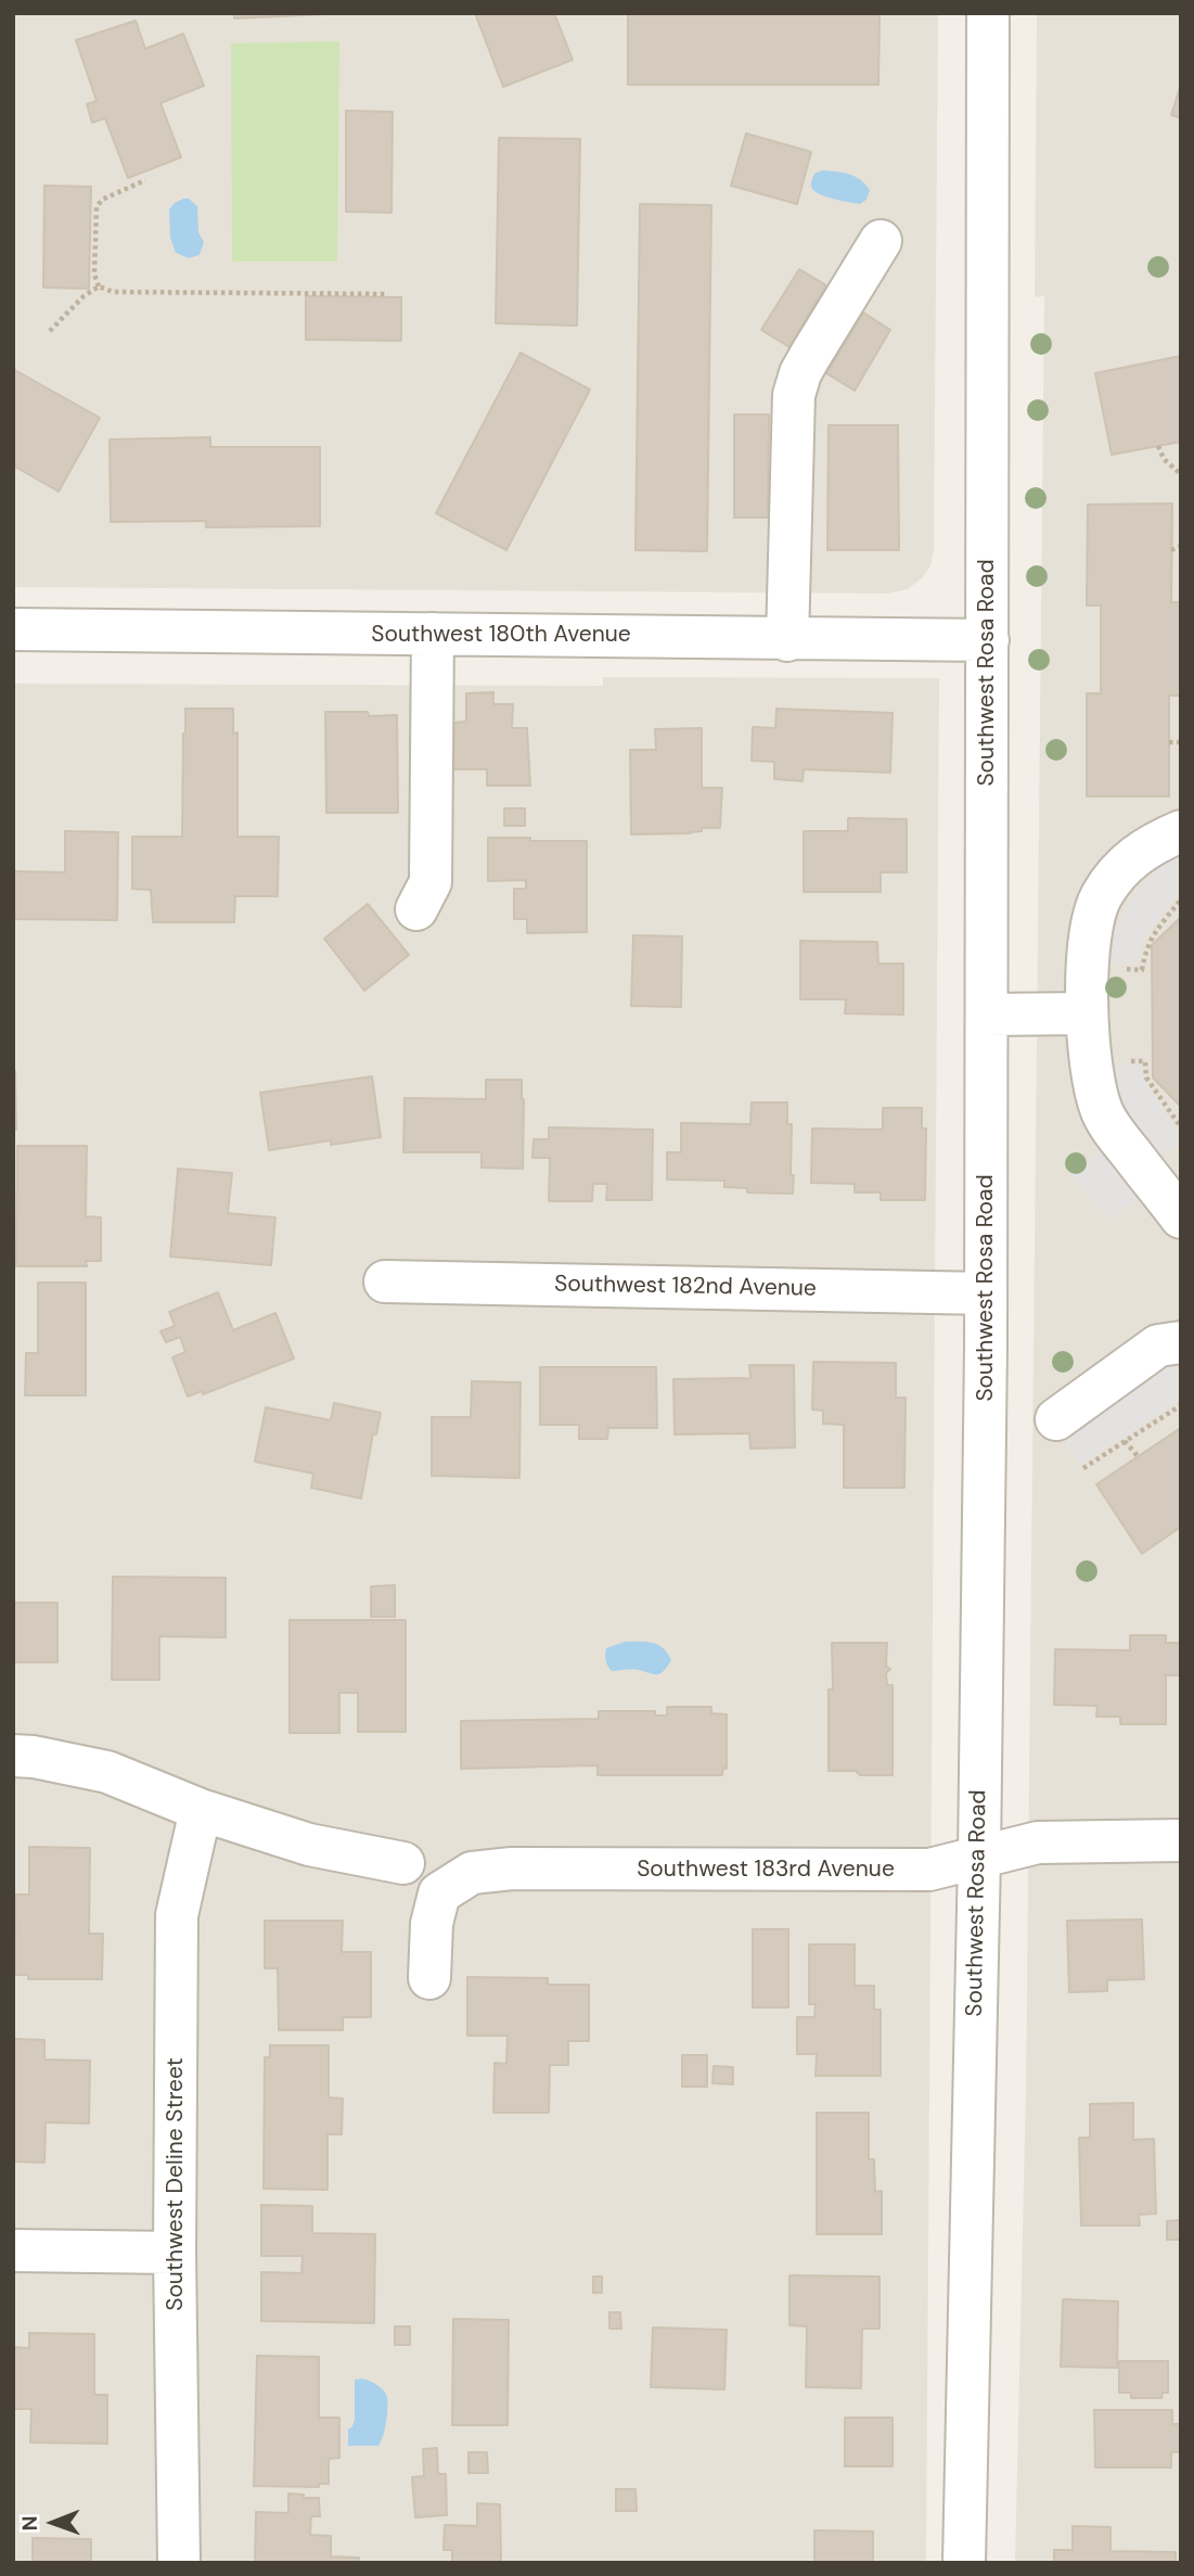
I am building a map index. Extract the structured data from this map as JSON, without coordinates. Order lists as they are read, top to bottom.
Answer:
{
  "streets": {
    "street": [
      "Southwest 180th Avenue",
      "Southwest Rosa Road",
      "Southwest 182nd Avenue",
      "Southwest 183rd Avenue",
      "Southwest Deline Street"
    ]
  },
  "crossings": [
    ["Southwest 180th Avenue", "Southwest Rosa Road"],
    ["Southwest Rosa Road", "Southwest 182nd Avenue"],
    ["Southwest Rosa Road", "Southwest 183rd Avenue"]
  ],
  "north": "left"
}
